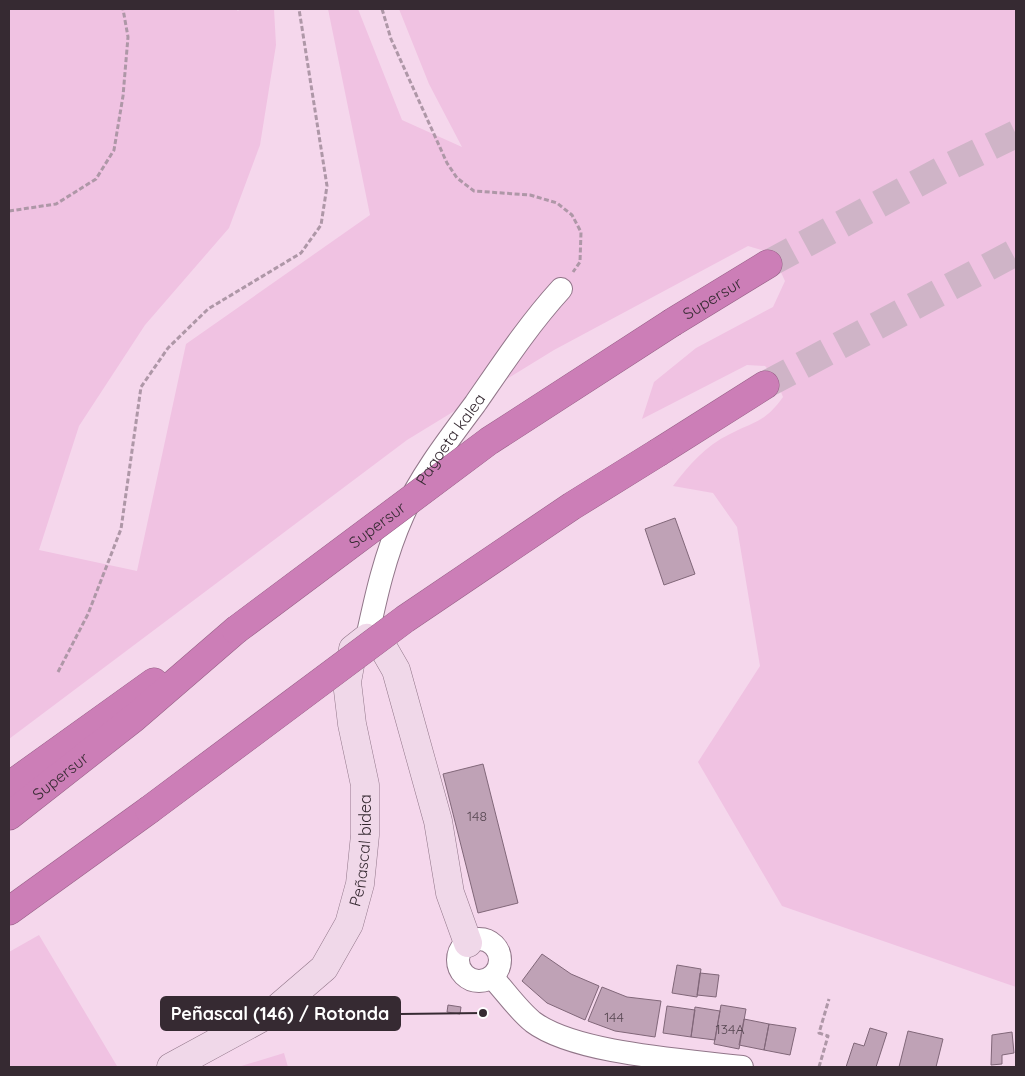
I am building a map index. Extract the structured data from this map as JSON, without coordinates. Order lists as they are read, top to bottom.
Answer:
{
  "streets": {
    "highway": ["Supersur"],
    "street": ["Pagoeta kalea", "Peñascal bidea"]
  },
  "crossings": [
    ["Pagoeta kalea", "Peñascal bidea"]
  ],
  "places": ["Peñascal (146) / Rotonda"],
  "house_numbers": ["148", "144", "134A"]
}
